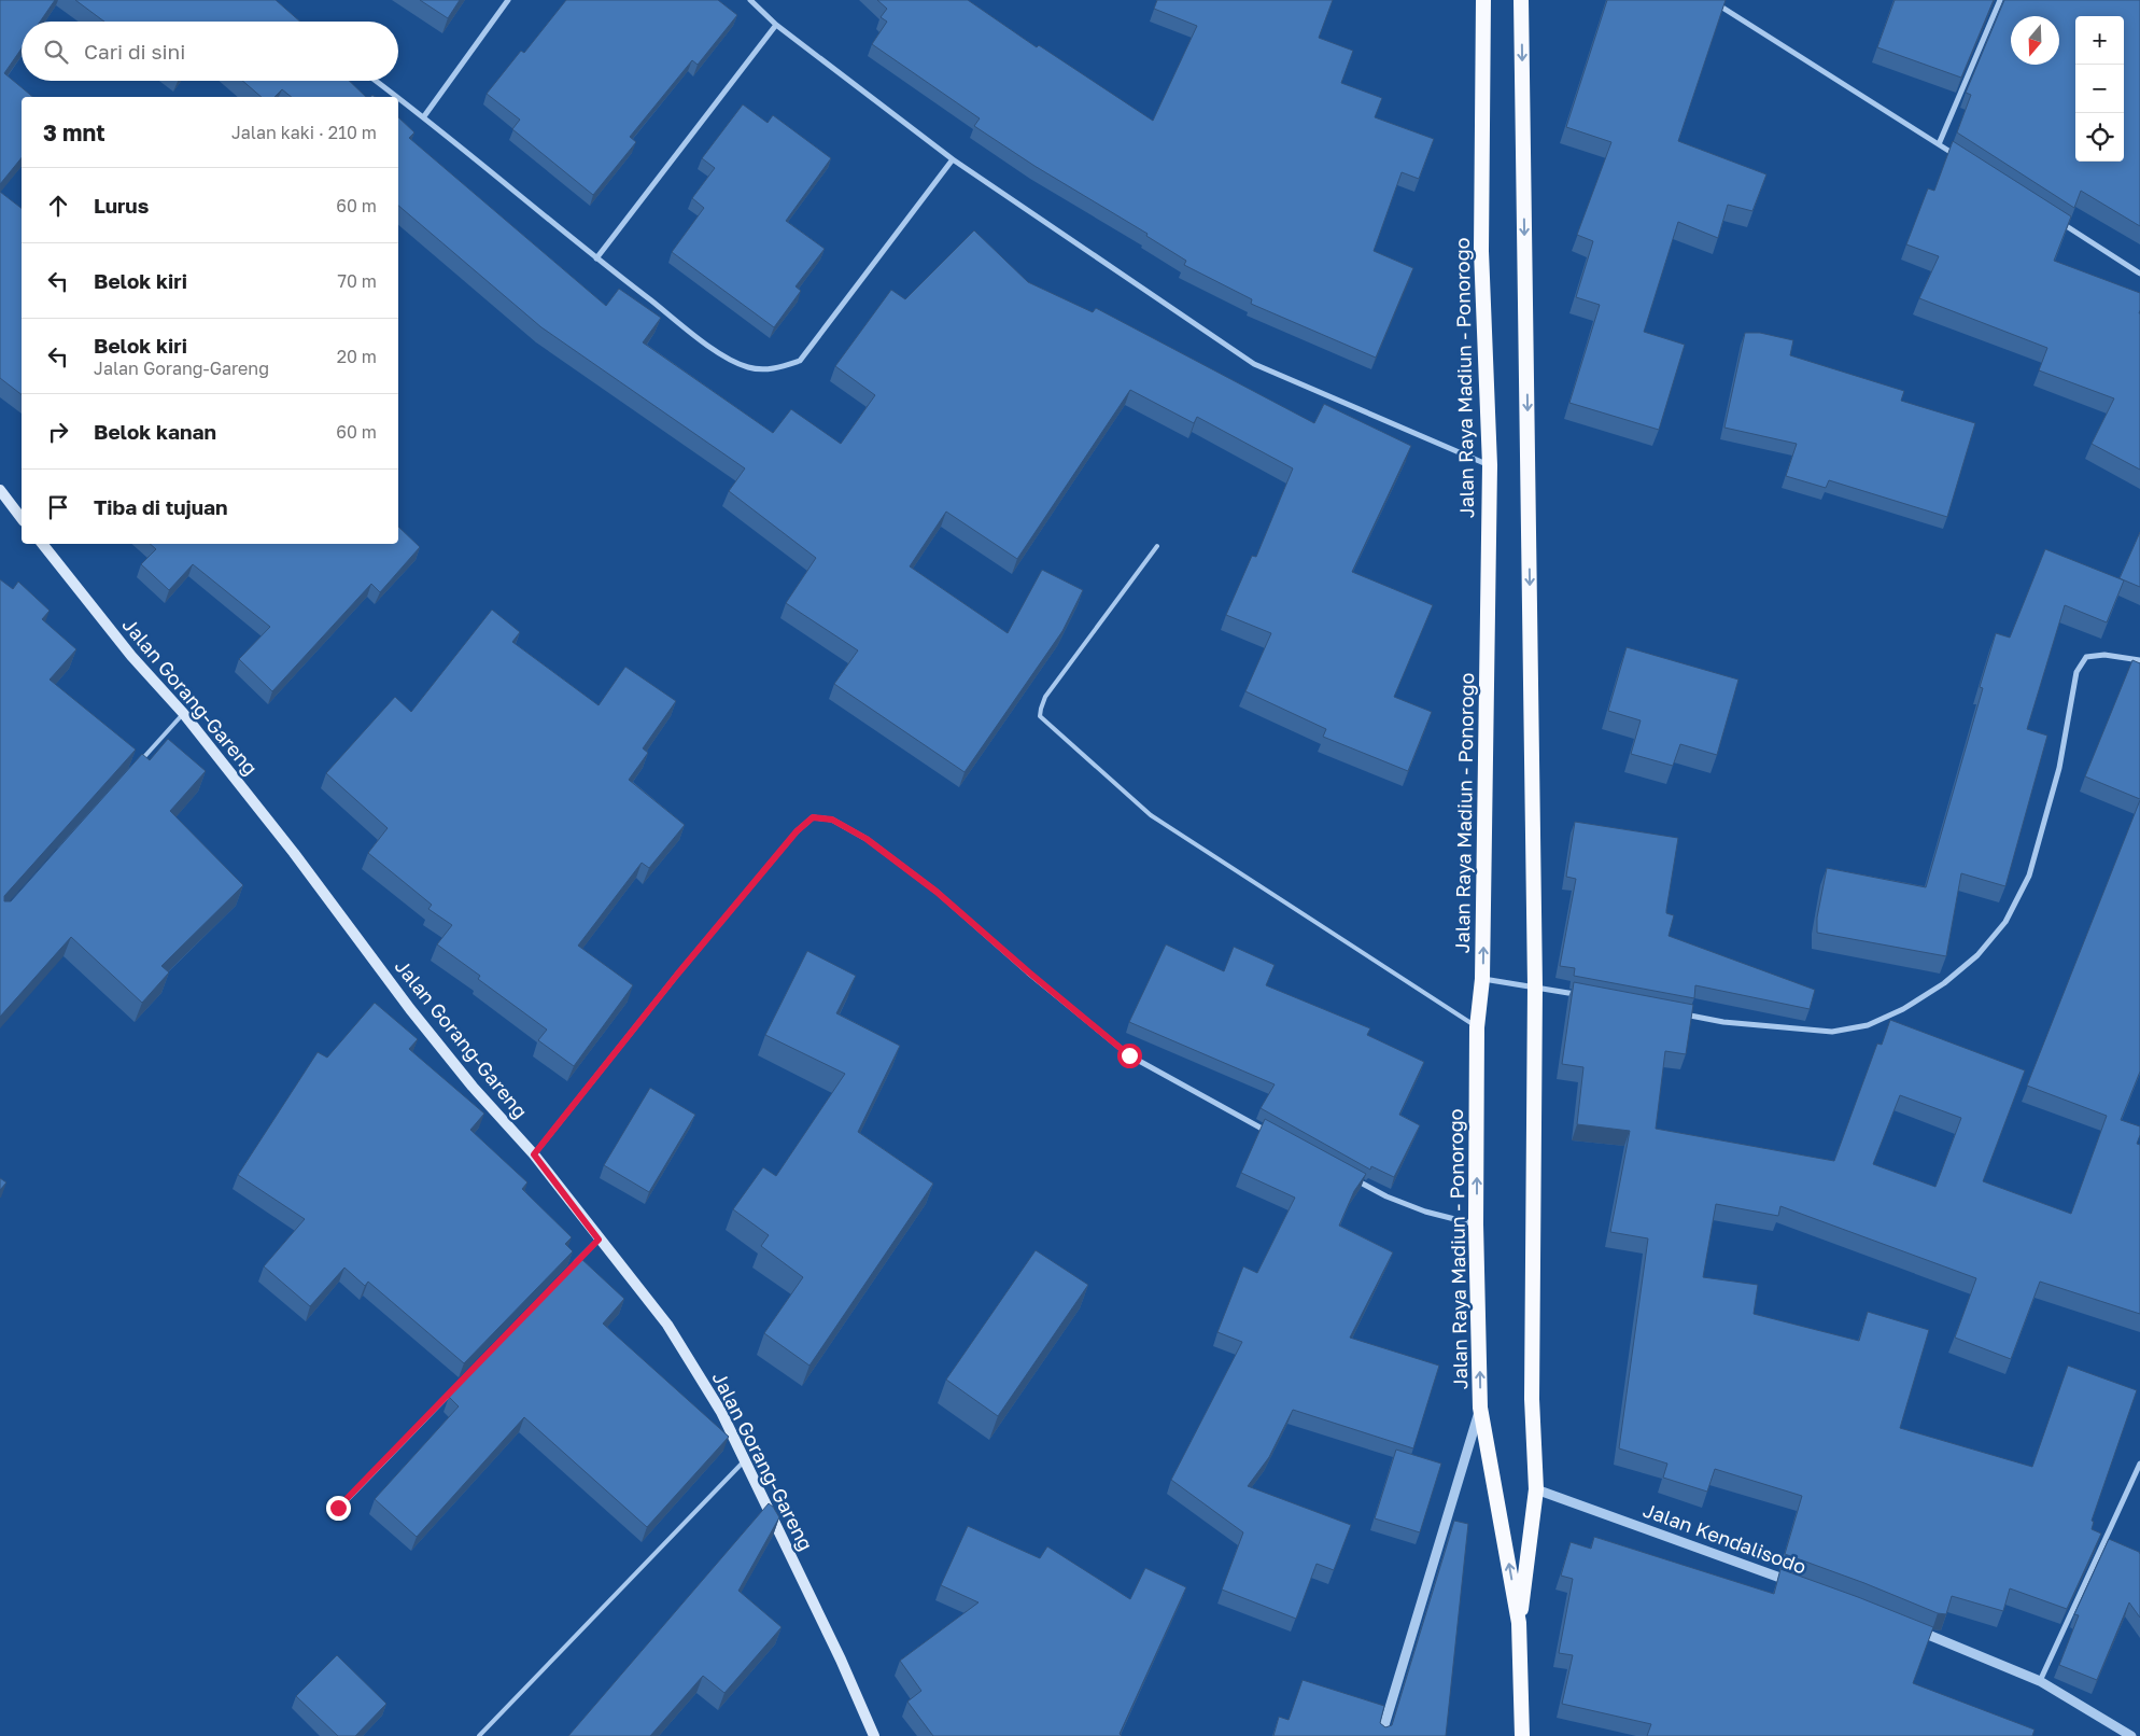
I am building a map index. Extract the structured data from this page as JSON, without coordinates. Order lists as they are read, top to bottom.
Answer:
{
  "streets": {
    "highway": ["Jalan Raya Madiun - Ponorogo"],
    "main road": ["Jalan Gorang-Gareng"],
    "street": ["Jalan Kendalisodo"]
  },
  "crossings": [
    ["Jalan Raya Madiun - Ponorogo", "Jalan Kendalisodo"]
  ],
  "north": "bottom",
  "page": {
    "map_buttons": ["+", "−"],
    "search": "Cari di sini",
    "heading": ["3 mnt", "Jalan kaki · 210 m"],
    "list": [
      ["Lurus", "60 m"],
      ["Belok kiri", "70 m"],
      ["Belok kiri", "Jalan Gorang-Gareng", "20 m"],
      ["Belok kanan", "60 m"],
      "Tiba di tujuan"
    ]
  }
}
